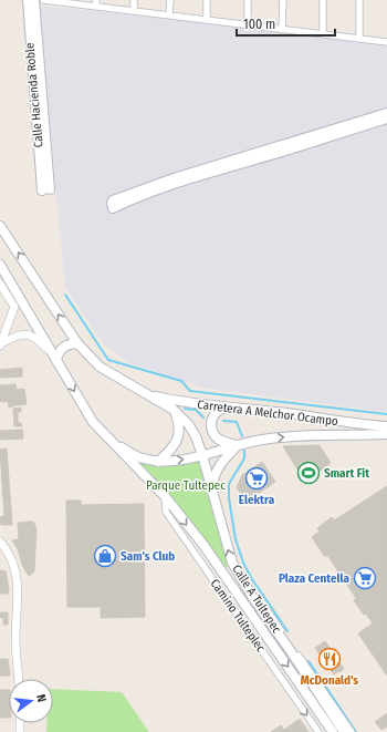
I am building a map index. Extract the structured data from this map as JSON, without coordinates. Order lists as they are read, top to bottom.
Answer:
{
  "streets": {
    "main road": ["Calle Hacienda Roble", "Carretera A Melchor Ocampo", "Calle A Tultepec"],
    "street": ["Camino Tulteplec"]
  },
  "crossings": [
    ["Carretera A Melchor Ocampo", "Calle A Tultepec"],
    ["Calle A Tultepec", "Camino Tulteplec"]
  ],
  "parks": ["Parque Tultepec"],
  "places": {
    "sports": ["Smart Fit"],
    "supermarket": ["Elektra", "Plaza Centella"],
    "shop": ["Sam's Club"],
    "restaurant": ["McDonald's"]
  },
  "scale_bar": "100 m",
  "north": "right"
}
